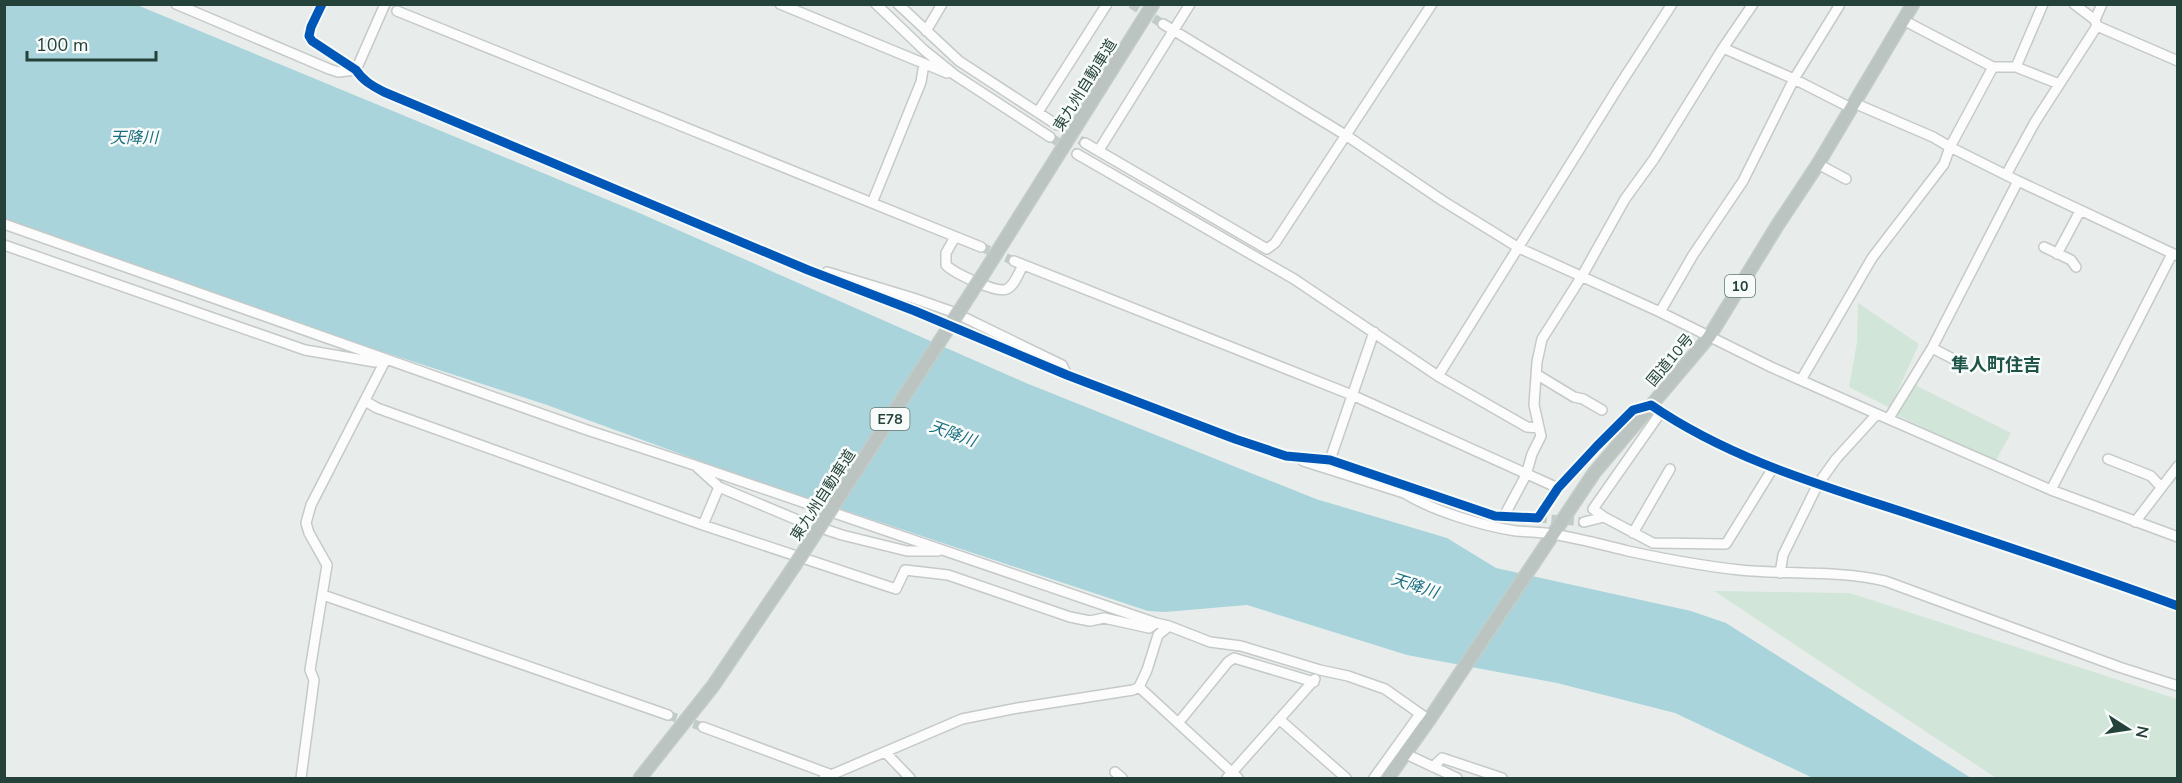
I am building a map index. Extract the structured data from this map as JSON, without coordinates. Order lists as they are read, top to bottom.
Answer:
{
  "streets": {
    "highway": [
      "東九州自動車道",
      "10",
      "国道10号",
      "E78"
    ]
  },
  "districts": ["隼人町住吉"],
  "water": ["天降川"],
  "scale_bar": "100 m",
  "north": "right"
}
